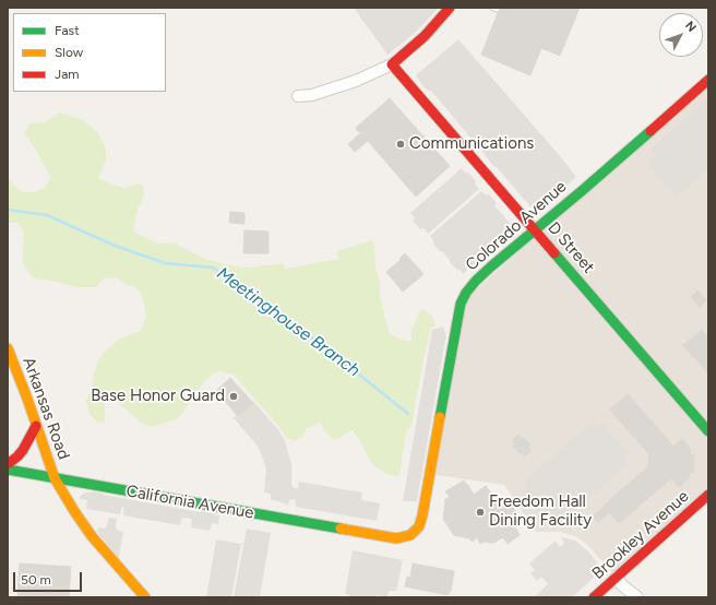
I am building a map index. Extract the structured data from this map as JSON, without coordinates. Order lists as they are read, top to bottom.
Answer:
{
  "streets": {
    "street": [
      "Colorado Avenue",
      "D Street",
      "Arkansas Road",
      "California Avenue",
      "Brookley Avenue"
    ]
  },
  "crossings": [
    ["Colorado Avenue", "D Street"],
    ["Colorado Avenue", "California Avenue"],
    ["Arkansas Road", "California Avenue"]
  ],
  "water": ["Meetinghouse Branch"],
  "places": ["Communications", "Base Honor Guard", "Freedom Hall Dining Facility"],
  "legend": ["Fast", "Slow", "Jam"],
  "scale_bar": "50 m",
  "north": "top right"
}
